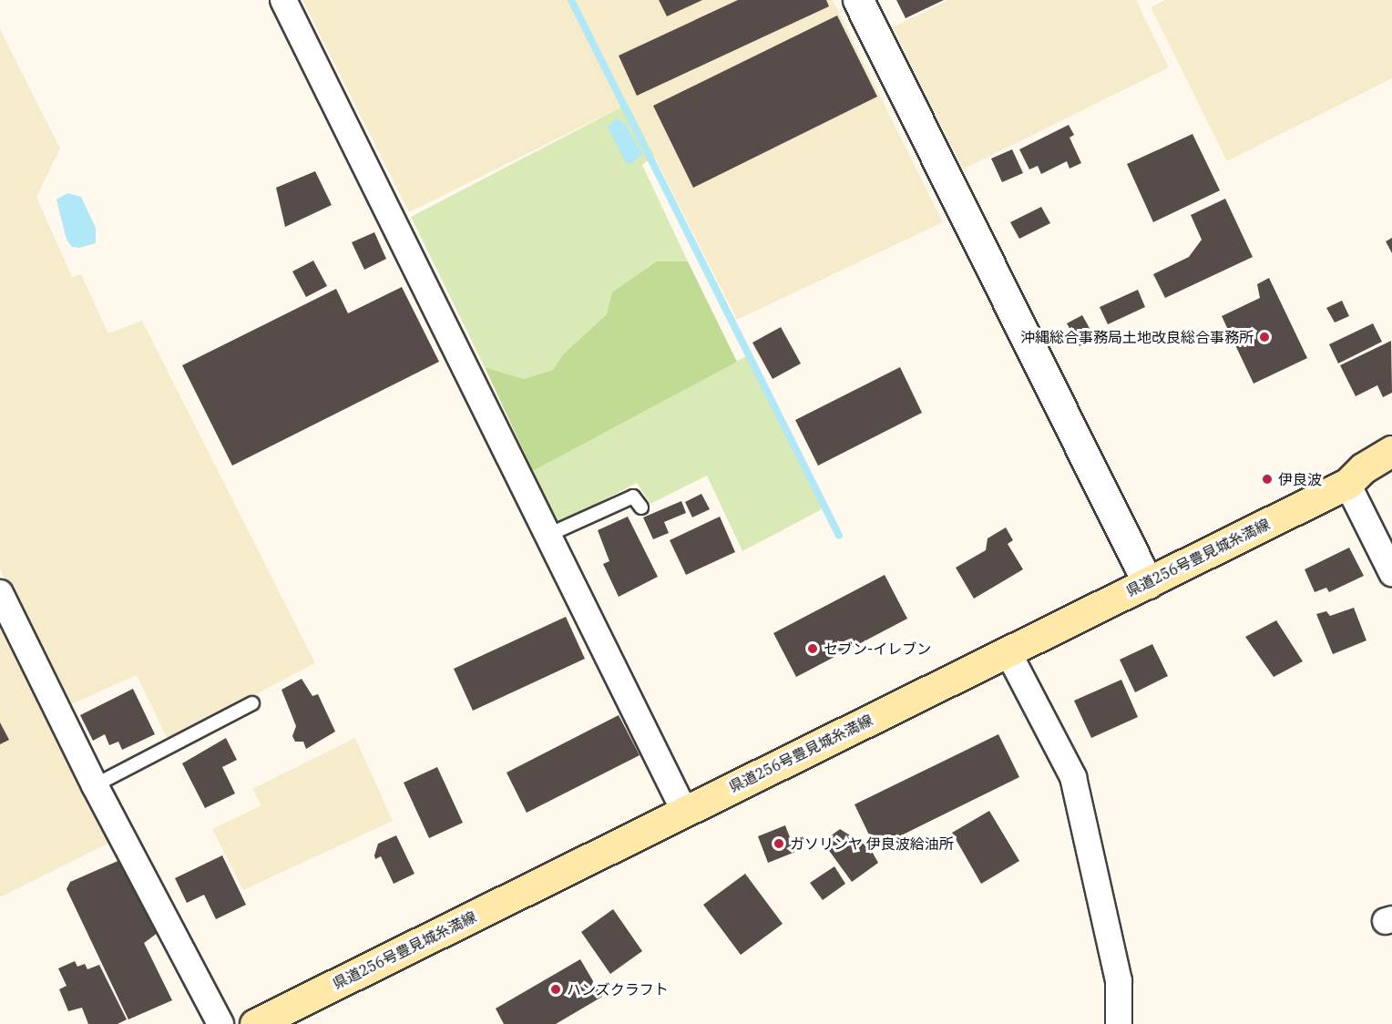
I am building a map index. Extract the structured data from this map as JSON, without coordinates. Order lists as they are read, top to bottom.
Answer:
{
  "streets": {
    "main road": ["県道256号豊見城糸満線"]
  },
  "places": [
    "沖縄総合事務局土地改良総合事務所",
    "伊良波",
    "セブン-イレブン",
    "ガソリンヤ 伊良波給油所",
    "ハンズクラフト"
  ]
}
